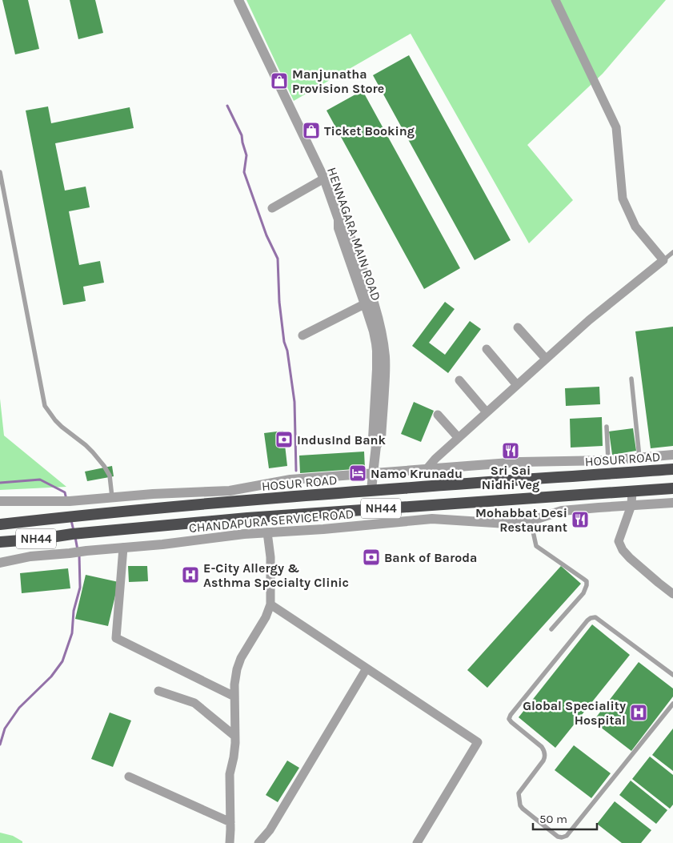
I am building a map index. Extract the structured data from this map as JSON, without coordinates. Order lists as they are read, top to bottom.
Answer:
{
  "streets": {
    "highway": ["HOSUR ROAD", "NH44"],
    "street": ["HENNAGARA MAIN ROAD", "CHANDAPURA SERVICE ROAD"]
  },
  "crossings": [
    ["HENNAGARA MAIN ROAD", "HOSUR ROAD"]
  ],
  "places": {
    "shop": ["Manjunatha Provision Store", "Ticket Booking"],
    "bank": ["IndusInd Bank", "Bank of Baroda"],
    "restaurant": ["Sri Sai Nidhi Veg", "Mohabbat Desi Restaurant"],
    "hotel": ["Namo Krunadu"],
    "hospital": ["E-City Allergy & Asthma Specialty Clinic", "Global Speciality Hospital"]
  },
  "scale_bar": "50 m"
}
